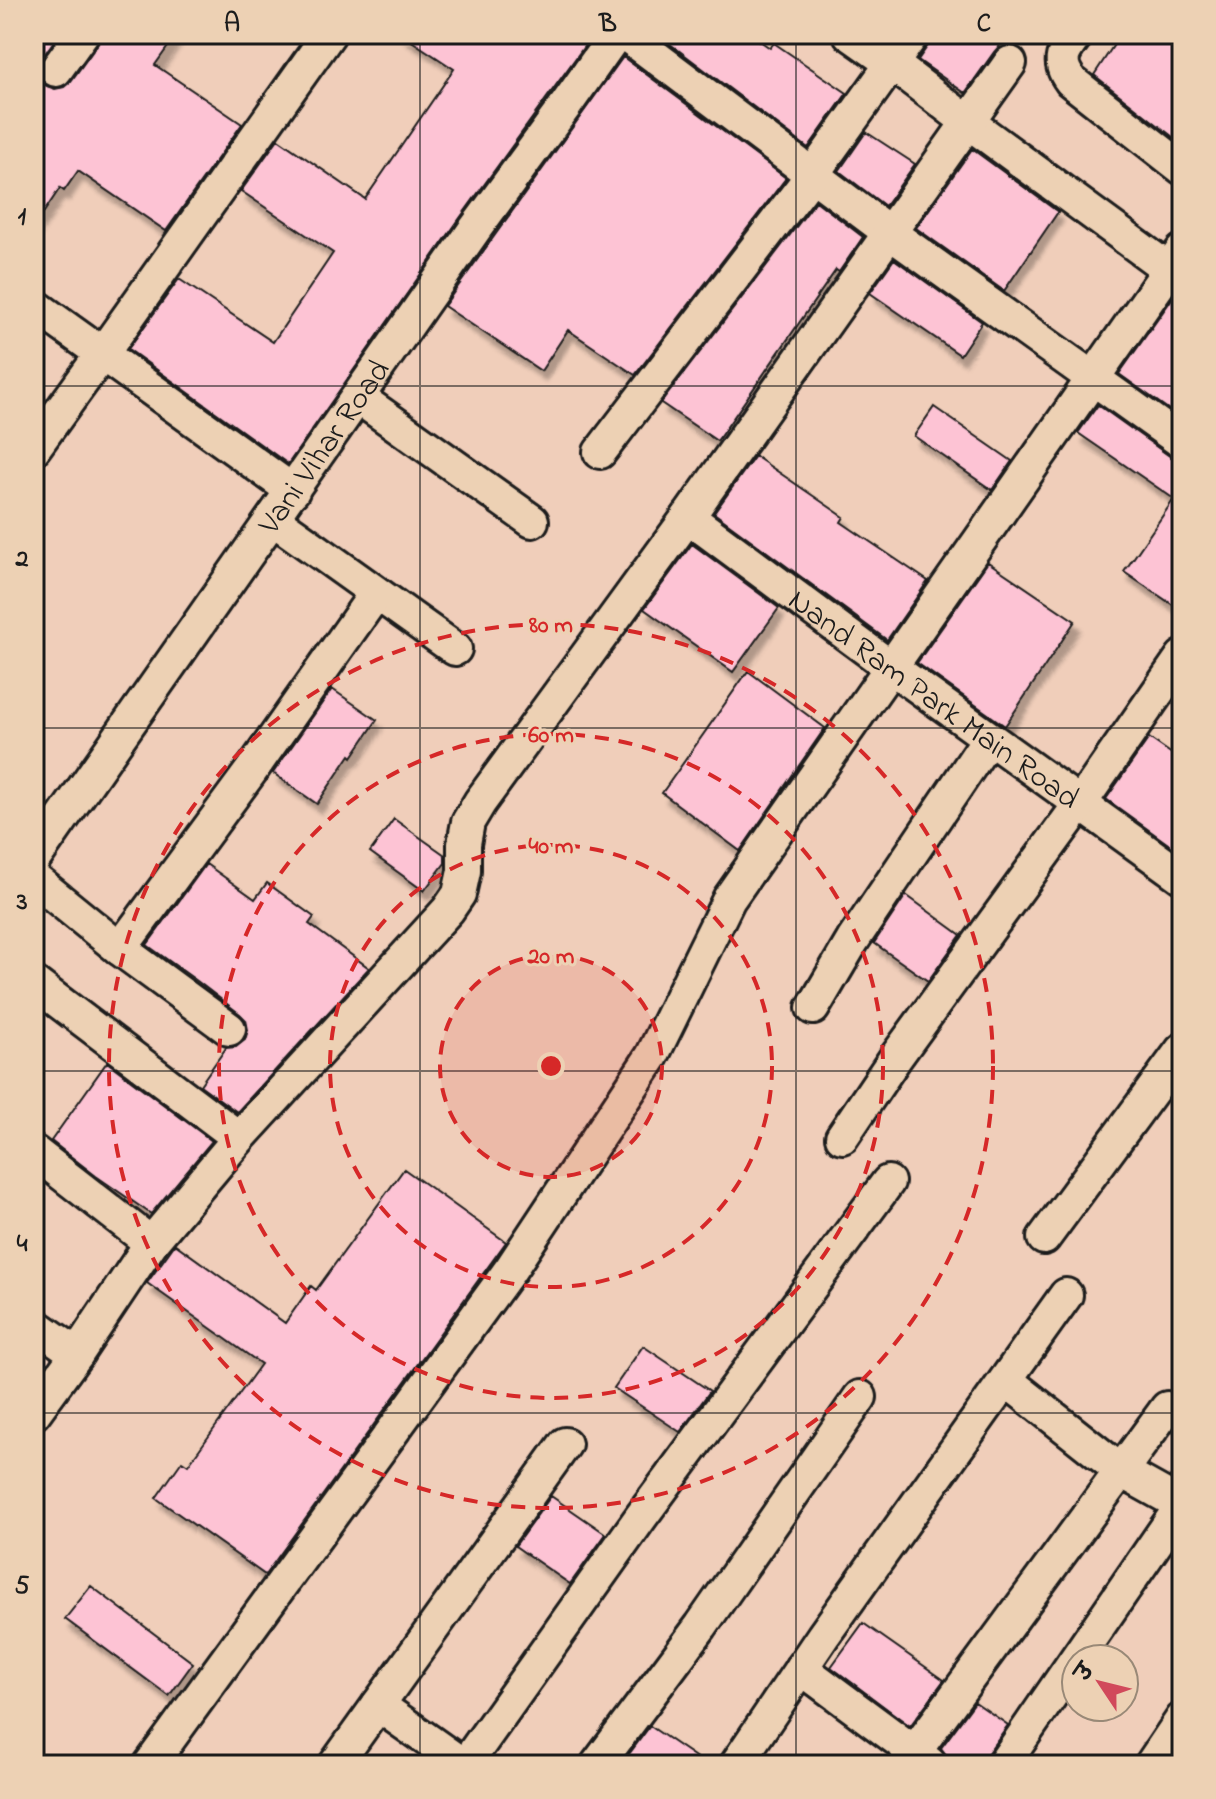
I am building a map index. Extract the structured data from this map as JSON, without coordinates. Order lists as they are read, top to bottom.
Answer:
{
  "streets": {
    "street": ["Vani Vihar Road", "Nand Ram Park Main Road"]
  },
  "north": "top left",
  "grid": {
    "columns": ["A", "B", "C"],
    "rows": [
      "1",
      "2",
      "3",
      "4",
      "5"
    ]
  },
  "rings": [
    "80 m",
    "60 m",
    "40 m",
    "20 m"
  ]
}
